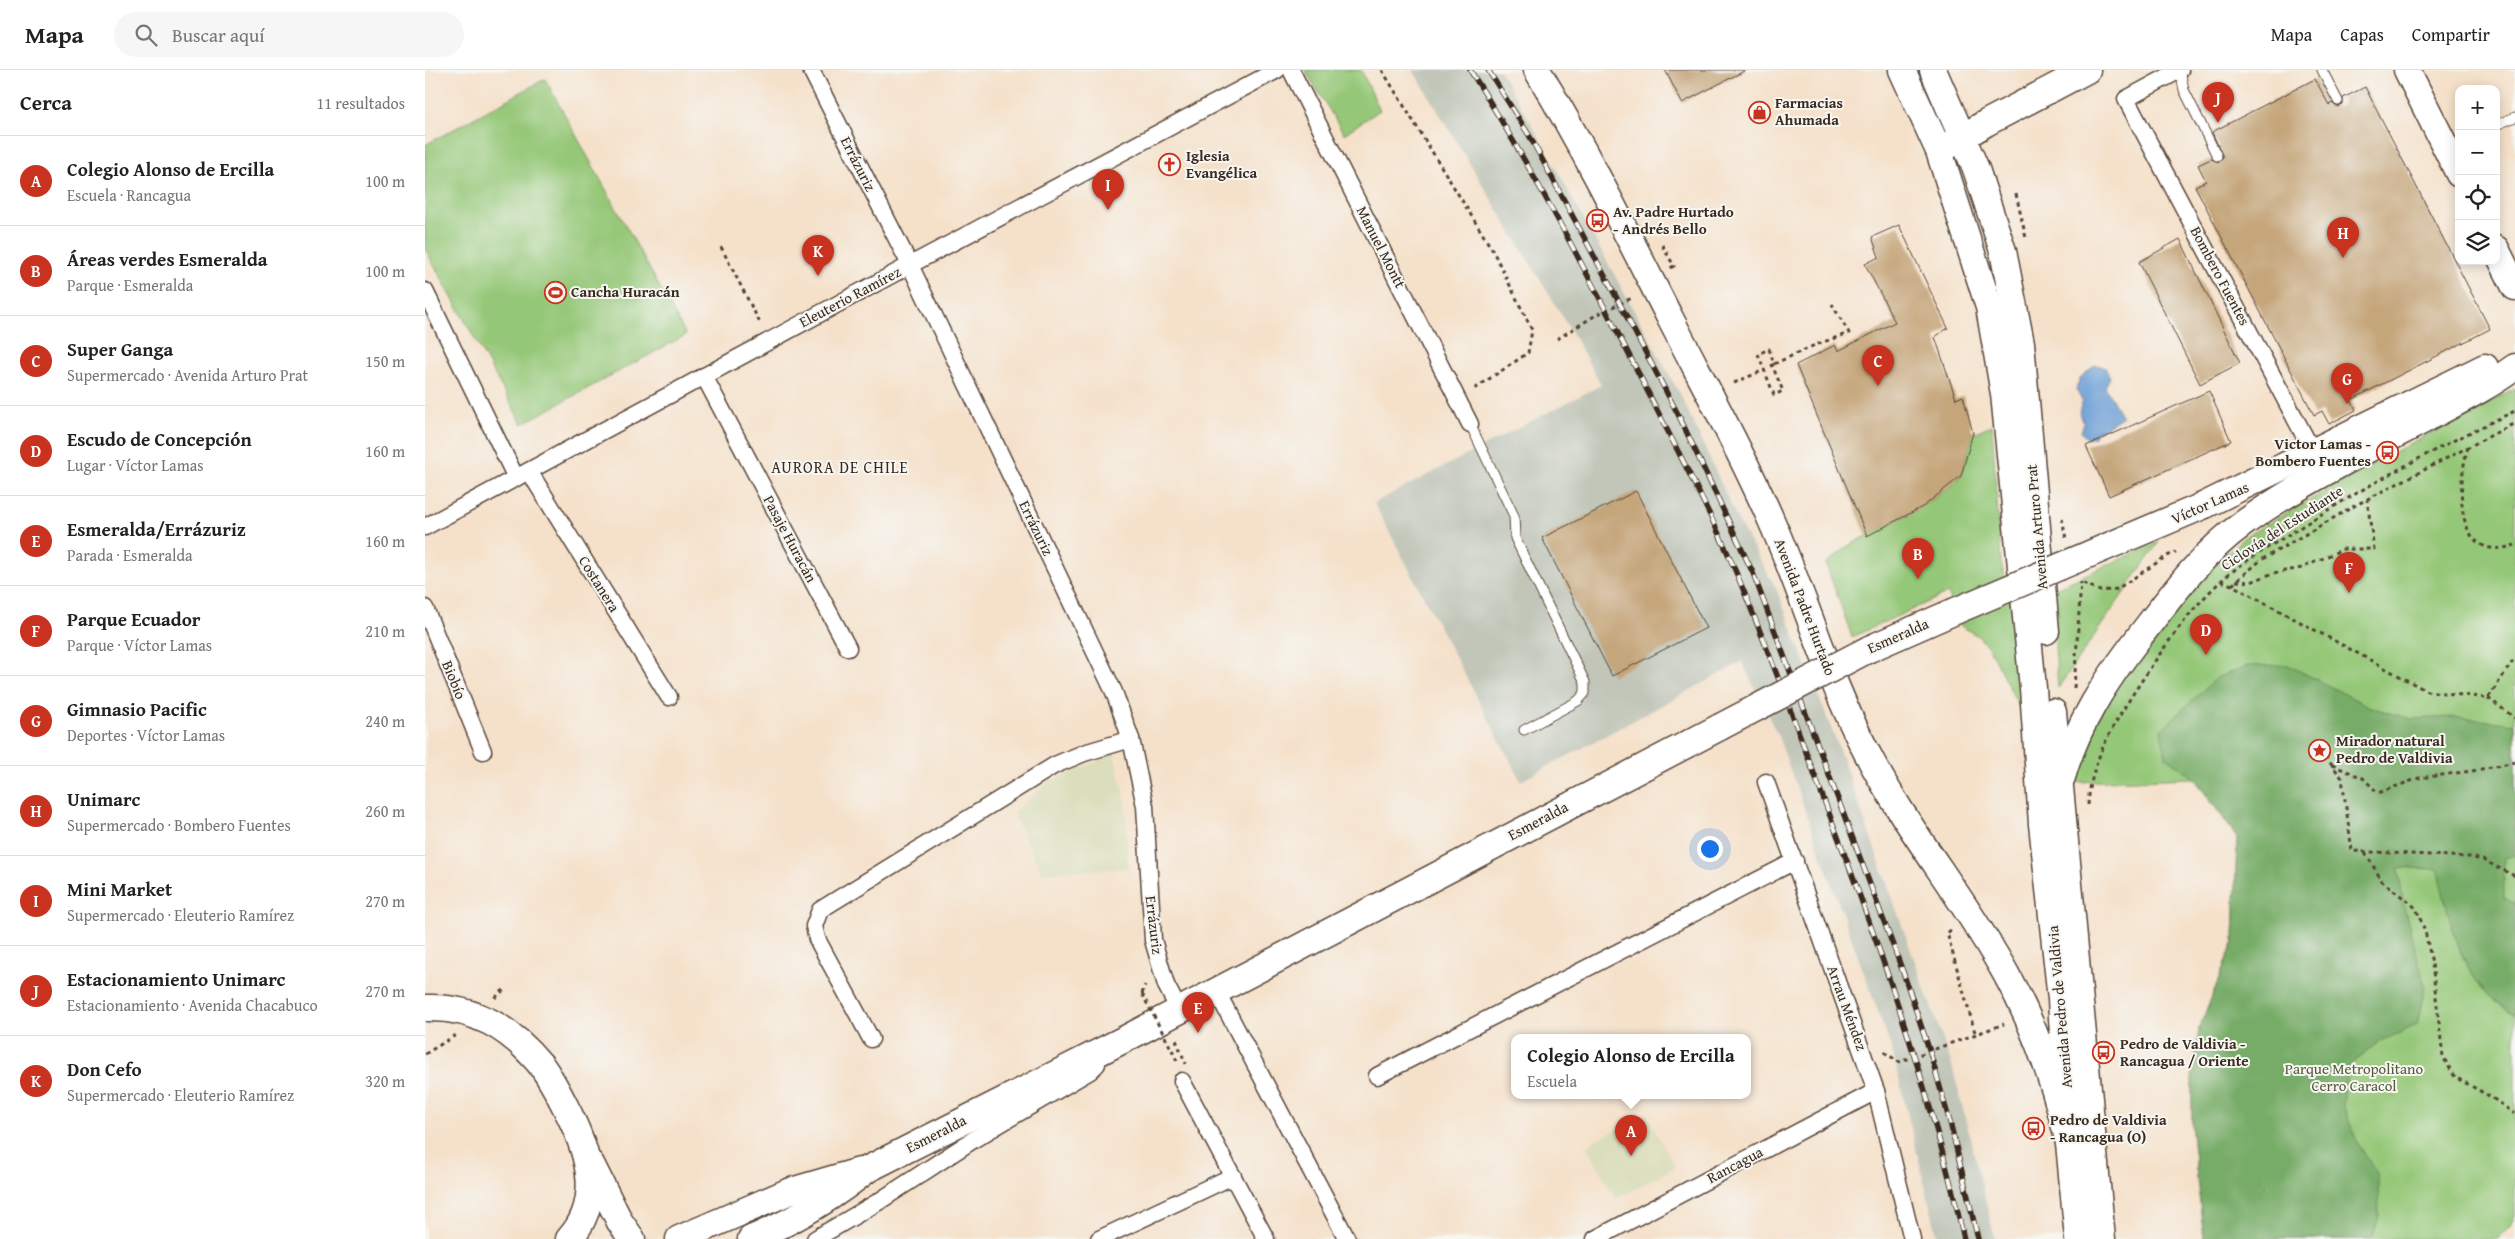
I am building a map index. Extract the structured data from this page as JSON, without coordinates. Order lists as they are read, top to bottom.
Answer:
{
  "streets": {
    "main road": [
      "Víctor Lamas",
      "Avenida Arturo Prat",
      "Avenida Padre Hurtado",
      "Esmeralda",
      "Avenida Pedro de Valdivia"
    ],
    "street": [
      "Errázuriz",
      "Manuel Montt",
      "Bombero Fuentes",
      "Eleuterio Ramírez",
      "Pasaje Huracán",
      "Costanera",
      "Biobío",
      "Arrau Méndez",
      "Rancagua"
    ],
    "path": ["Ciclovía del Estudiante"]
  },
  "crossings": [
    ["Errázuriz", "Eleuterio Ramírez"],
    ["Errázuriz", "Esmeralda"],
    ["Bombero Fuentes", "Víctor Lamas"],
    ["Eleuterio Ramírez", "Pasaje Huracán"],
    ["Eleuterio Ramírez", "Costanera"],
    ["Víctor Lamas", "Esmeralda"],
    ["Avenida Arturo Prat", "Avenida Pedro de Valdivia"],
    ["Avenida Padre Hurtado", "Avenida Pedro de Valdivia"],
    ["Arrau Méndez", "Rancagua"]
  ],
  "districts": ["AURORA DE CHILE"],
  "parks": ["Parque Metropolitano Cerro Caracol"],
  "places": {
    "shop": ["Farmacias Ahumada"],
    "church": ["Iglesia Evangélica"],
    "bus stop": [
      "Av. Padre Hurtado - Andrés Bello",
      "Victor Lamas - Bombero Fuentes",
      "Pedro de Valdivia - Rancagua / Oriente",
      "Pedro de Valdivia - Rancagua (O)"
    ],
    "sports": ["Cancha Huracán"],
    "place": ["Mirador natural Pedro de Valdivia"]
  },
  "page": {
    "header": "Mapa",
    "search": "Buscar aquí",
    "nav": ["Mapa", "Capas", "Compartir"],
    "heading": ["Cerca", "11 resultados"],
    "pins": [
      "J",
      "I",
      "H",
      "K",
      "C",
      "G",
      "B",
      "F",
      "D",
      "E",
      "A"
    ],
    "map_buttons": ["+", "−"],
    "list": [
      {
        "mark": "A",
        "name": "Colegio Alonso de Ercilla",
        "note": "Escuela · Rancagua",
        "value": "100 m"
      },
      {
        "mark": "B",
        "name": "Áreas verdes Esmeralda",
        "note": "Parque · Esmeralda",
        "value": "100 m"
      },
      {
        "mark": "C",
        "name": "Super Ganga",
        "note": "Supermercado · Avenida Arturo Prat",
        "value": "150 m"
      },
      {
        "mark": "D",
        "name": "Escudo de Concepción",
        "note": "Lugar · Víctor Lamas",
        "value": "160 m"
      },
      {
        "mark": "E",
        "name": "Esmeralda/Errázuriz",
        "note": "Parada · Esmeralda",
        "value": "160 m"
      },
      {
        "mark": "F",
        "name": "Parque Ecuador",
        "note": "Parque · Víctor Lamas",
        "value": "210 m"
      },
      {
        "mark": "G",
        "name": "Gimnasio Pacific",
        "note": "Deportes · Víctor Lamas",
        "value": "240 m"
      },
      {
        "mark": "H",
        "name": "Unimarc",
        "note": "Supermercado · Bombero Fuentes",
        "value": "260 m"
      },
      {
        "mark": "I",
        "name": "Mini Market",
        "note": "Supermercado · Eleuterio Ramírez",
        "value": "270 m"
      },
      {
        "mark": "J",
        "name": "Estacionamiento Unimarc",
        "note": "Estacionamiento · Avenida Chacabuco",
        "value": "270 m"
      },
      {
        "mark": "K",
        "name": "Don Cefo",
        "note": "Supermercado · Eleuterio Ramírez",
        "value": "320 m"
      }
    ],
    "popup": ["Colegio Alonso de Ercilla", "Escuela"]
  }
}
